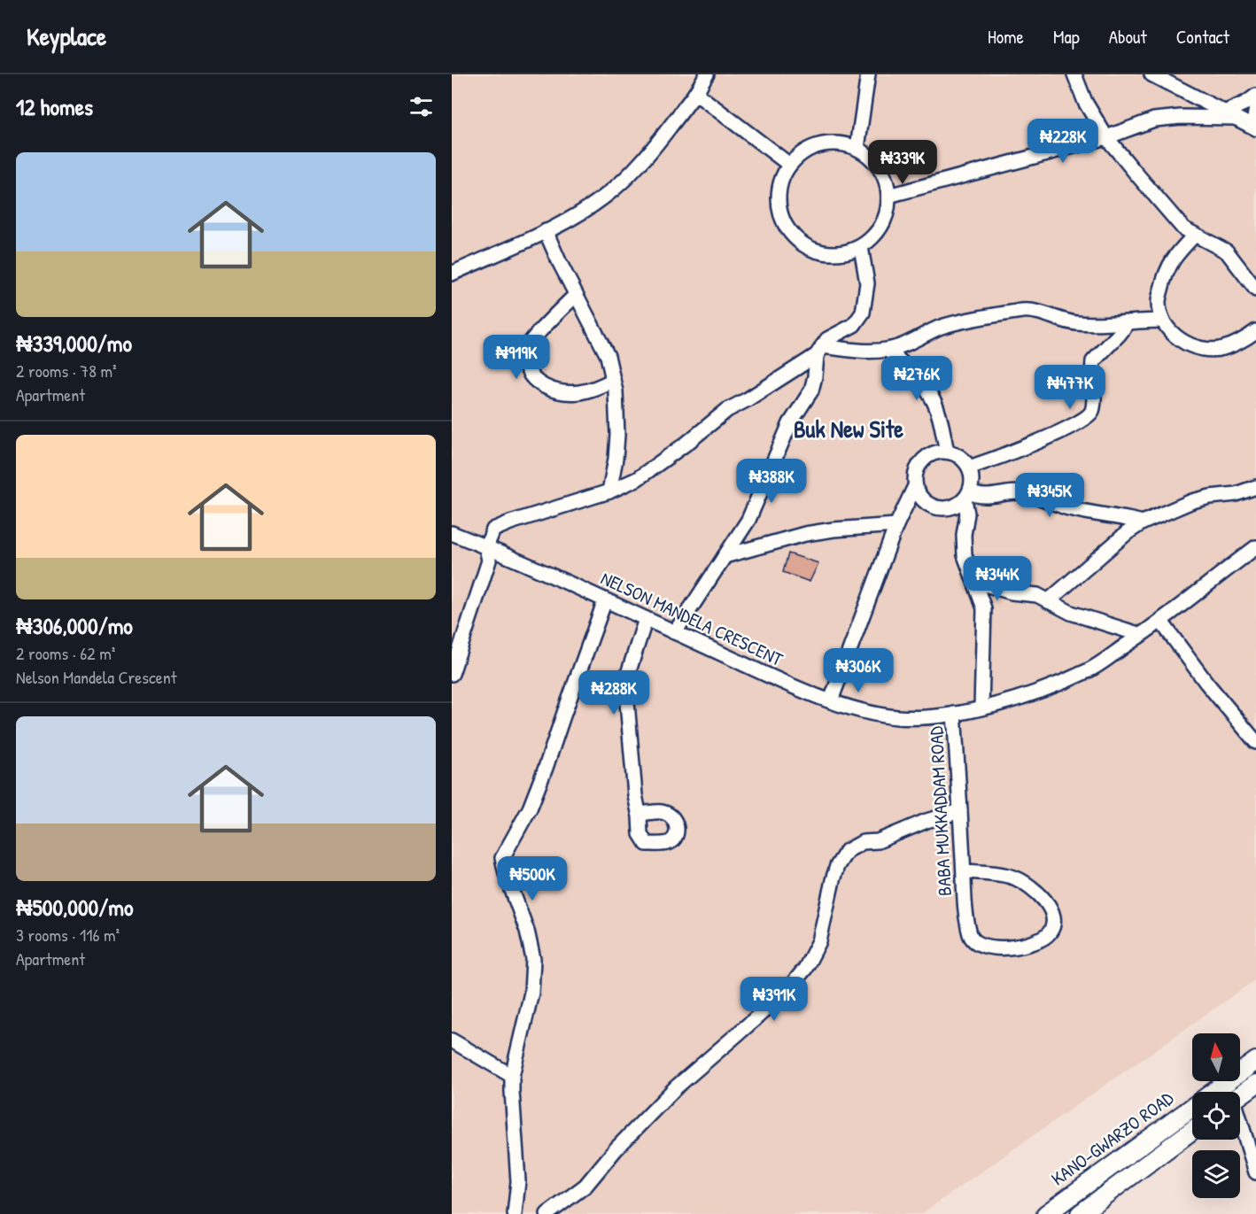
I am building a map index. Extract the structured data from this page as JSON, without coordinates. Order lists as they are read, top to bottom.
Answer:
{
  "streets": {
    "main road": ["KANO-GWARZO ROAD"],
    "street": ["NELSON MANDELA CRESCENT", "BABA MUKKADDAM ROAD"]
  },
  "crossings": [
    ["NELSON MANDELA CRESCENT", "BABA MUKKADDAM ROAD"]
  ],
  "districts": ["Buk New Site"],
  "north": "top",
  "page": {
    "header": "Keyplace",
    "nav": [
      "Home",
      "Map",
      "About",
      "Contact"
    ],
    "heading": "12 homes",
    "price": [
      "₦228K",
      "₦339K",
      "₦919K",
      "₦276K",
      "₦477K",
      "₦388K",
      "₦345K",
      "₦344K",
      "₦306K",
      "₦288K",
      "₦500K",
      "₦391K"
    ],
    "list": [
      {
        "name": "₦339,000/mo",
        "note": "2 rooms · 78 m² · Apartment"
      },
      {
        "name": "₦306,000/mo",
        "note": "2 rooms · 62 m² · Nelson Mandela Crescent"
      },
      {
        "name": "₦500,000/mo",
        "note": "3 rooms · 116 m² · Apartment"
      }
    ]
  }
}
